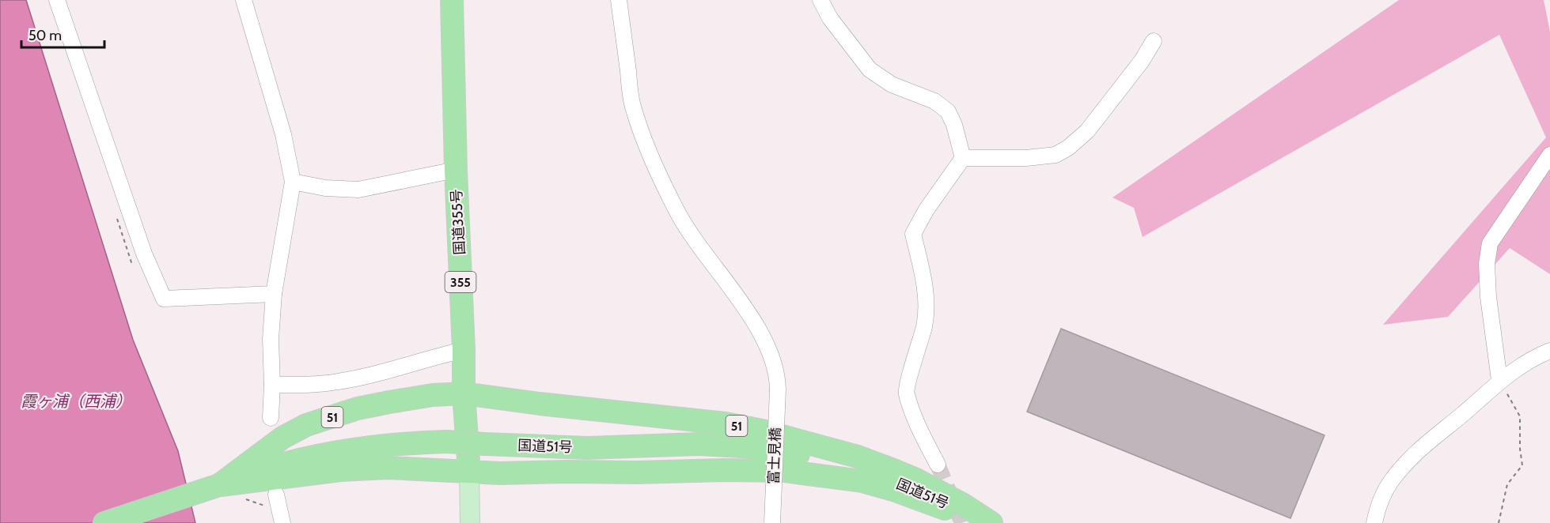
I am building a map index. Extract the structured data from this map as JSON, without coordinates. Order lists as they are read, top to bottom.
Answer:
{
  "streets": {
    "highway": [
      "国道355号",
      "355",
      "51",
      "国道51号"
    ],
    "street": ["富士見橋"]
  },
  "crossings": [
    ["国道355号", "51"],
    ["51", "国道51号"]
  ],
  "water": ["霞ヶ浦（西浦）"],
  "scale_bar": "50 m"
}
